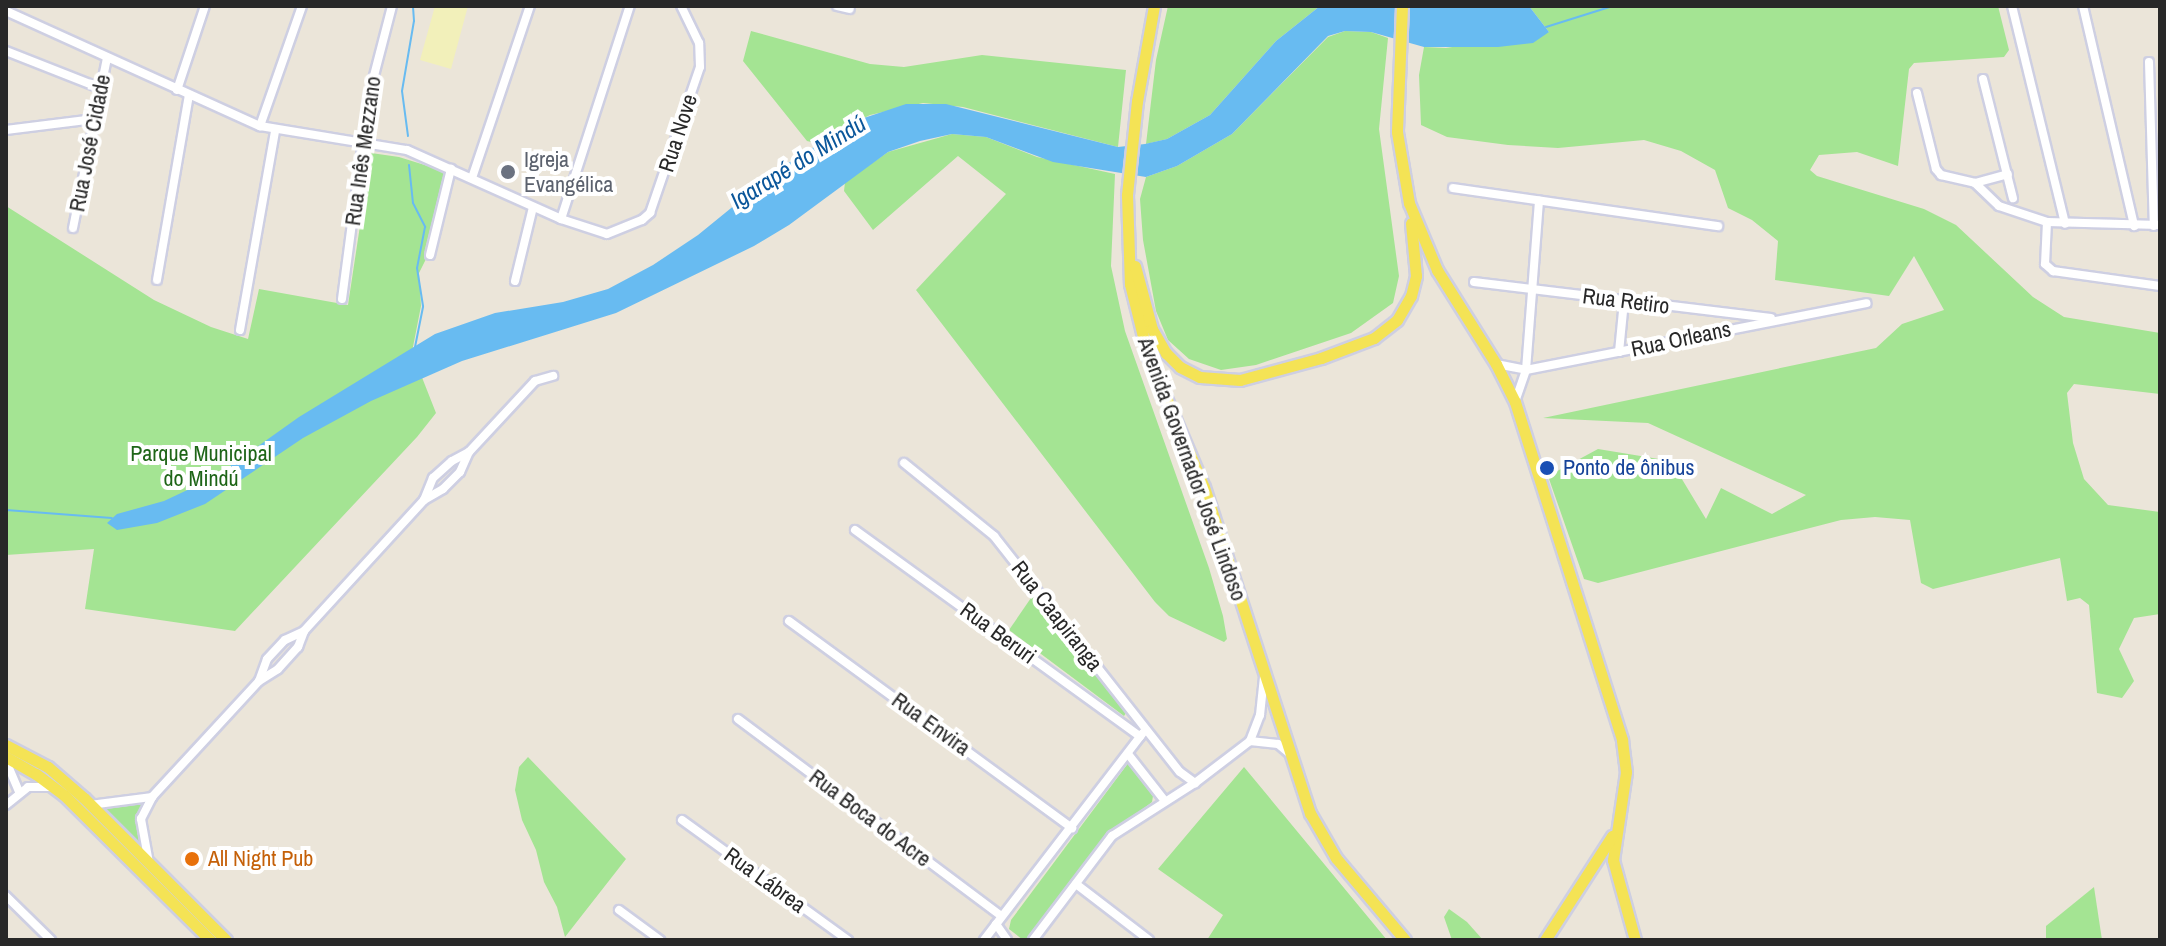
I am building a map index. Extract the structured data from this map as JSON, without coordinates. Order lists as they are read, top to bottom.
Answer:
{
  "streets": {
    "main road": ["Avenida Governador José Lindoso"],
    "street": [
      "Rua Nove",
      "Rua José Cidade",
      "Rua Inês Mezzano",
      "Rua Retiro",
      "Rua Orleans",
      "Rua Caapiranga",
      "Rua Beruri",
      "Rua Envira",
      "Rua Boca do Acre",
      "Rua Lábrea"
    ]
  },
  "crossings": [
    ["Rua Retiro", "Rua Orleans"],
    ["Rua Caapiranga", "Rua Beruri"]
  ],
  "water": ["Igarapé do Mindú"],
  "parks": ["Parque Municipal do Mindú"],
  "places": ["Igreja Evangélica", "Ponto de ônibus", "All Night Pub"]
}
